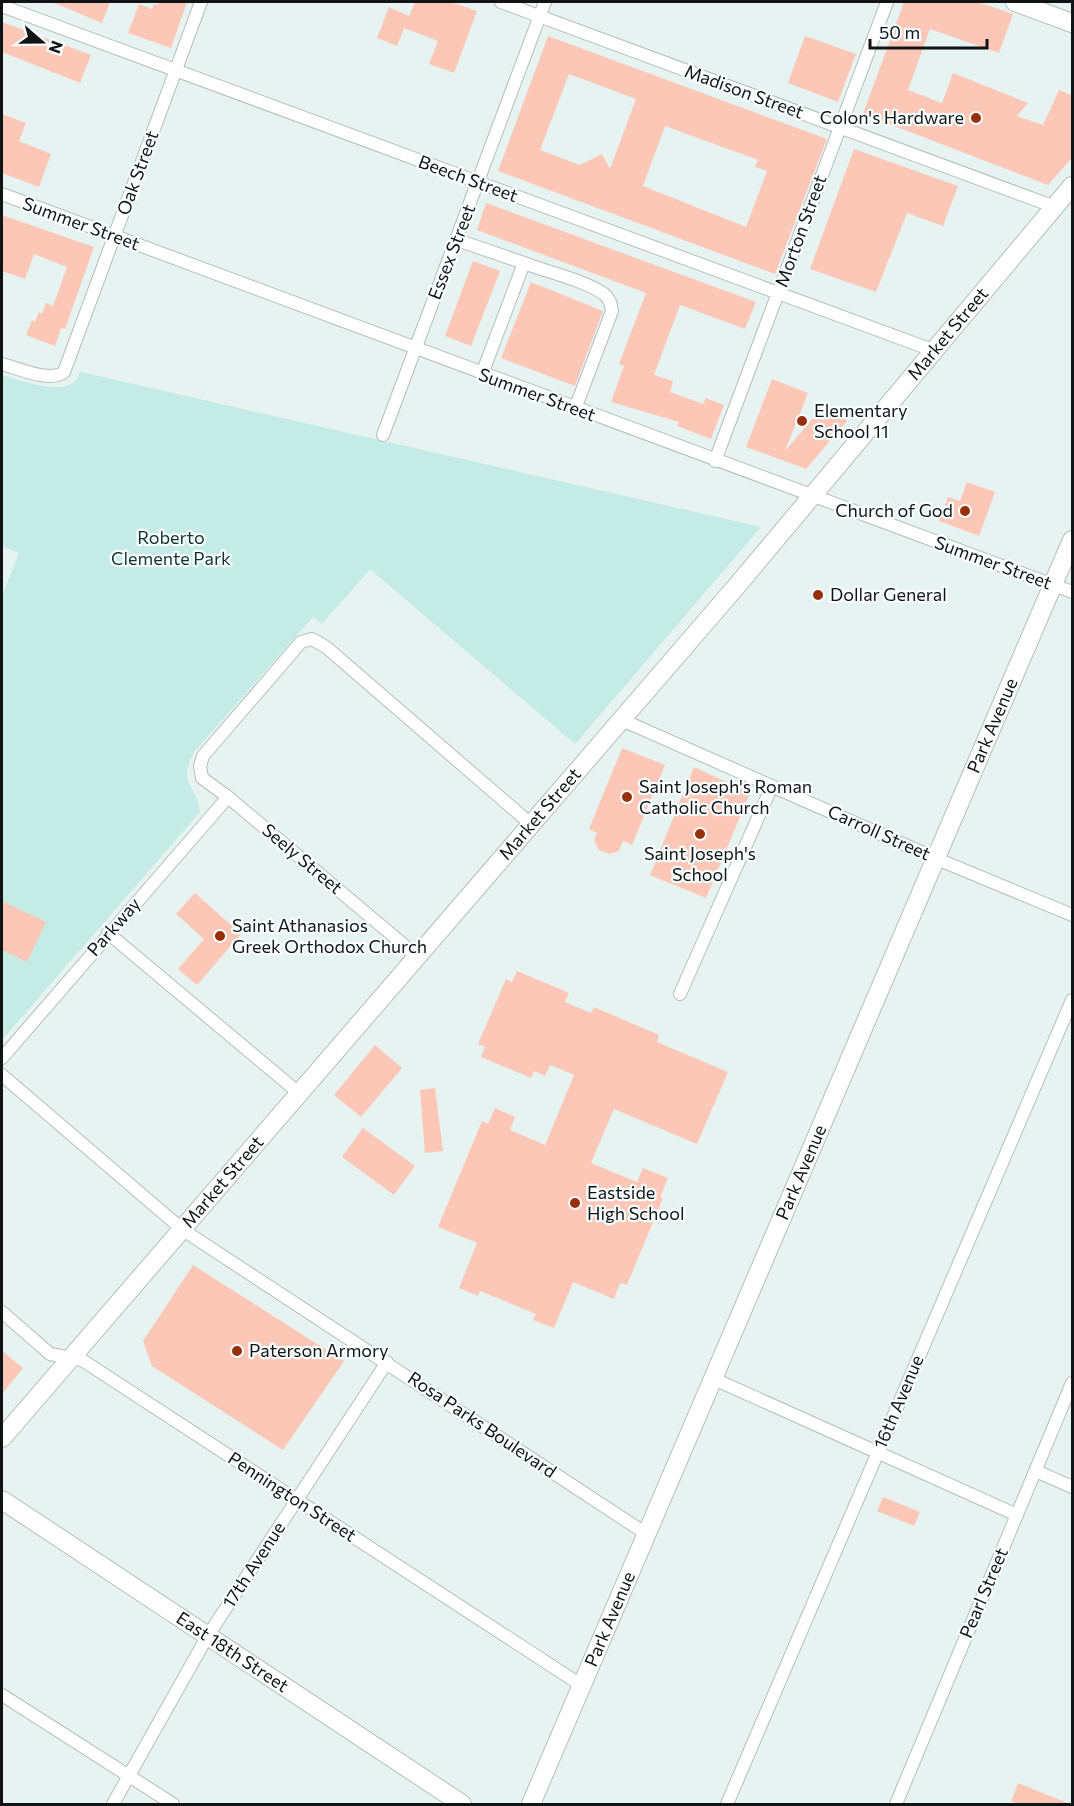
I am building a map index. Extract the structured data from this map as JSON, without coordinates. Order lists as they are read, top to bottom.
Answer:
{
  "streets": {
    "main road": ["Market Street", "Park Avenue", "East 18th Street"],
    "street": [
      "Madison Street",
      "Oak Street",
      "Beech Street",
      "Summer Street",
      "Morton Street",
      "Essex Street",
      "Carroll Street",
      "Seely Street",
      "Parkway",
      "16th Avenue",
      "Rosa Parks Boulevard",
      "Pennington Street",
      "17th Avenue",
      "Pearl Street"
    ]
  },
  "crossings": [
    ["Madison Street", "Morton Street"],
    ["Madison Street", "Essex Street"],
    ["Madison Street", "Market Street"],
    ["Oak Street", "Beech Street"],
    ["Oak Street", "Summer Street"],
    ["Beech Street", "Morton Street"],
    ["Beech Street", "Essex Street"],
    ["Beech Street", "Market Street"],
    ["Summer Street", "Morton Street"],
    ["Summer Street", "Essex Street"],
    ["Summer Street", "Market Street"],
    ["Summer Street", "Park Avenue"],
    ["Market Street", "Carroll Street"],
    ["Market Street", "Seely Street"],
    ["Market Street", "Rosa Parks Boulevard"],
    ["Market Street", "Pennington Street"],
    ["Park Avenue", "Carroll Street"],
    ["Park Avenue", "Rosa Parks Boulevard"],
    ["Park Avenue", "Pennington Street"],
    ["Seely Street", "Parkway"],
    ["Rosa Parks Boulevard", "17th Avenue"],
    ["Pennington Street", "17th Avenue"],
    ["17th Avenue", "East 18th Street"]
  ],
  "parks": ["Roberto Clemente Park"],
  "places": [
    "Colon's Hardware",
    "Elementary School 11",
    "Church of God",
    "Dollar General",
    "Saint Joseph's Roman Catholic Church",
    "Saint Joseph's School",
    "Saint Athanasios Greek Orthodox Church",
    "Eastside High School",
    "Paterson Armory"
  ],
  "scale_bar": "50 m",
  "north": "right"
}
